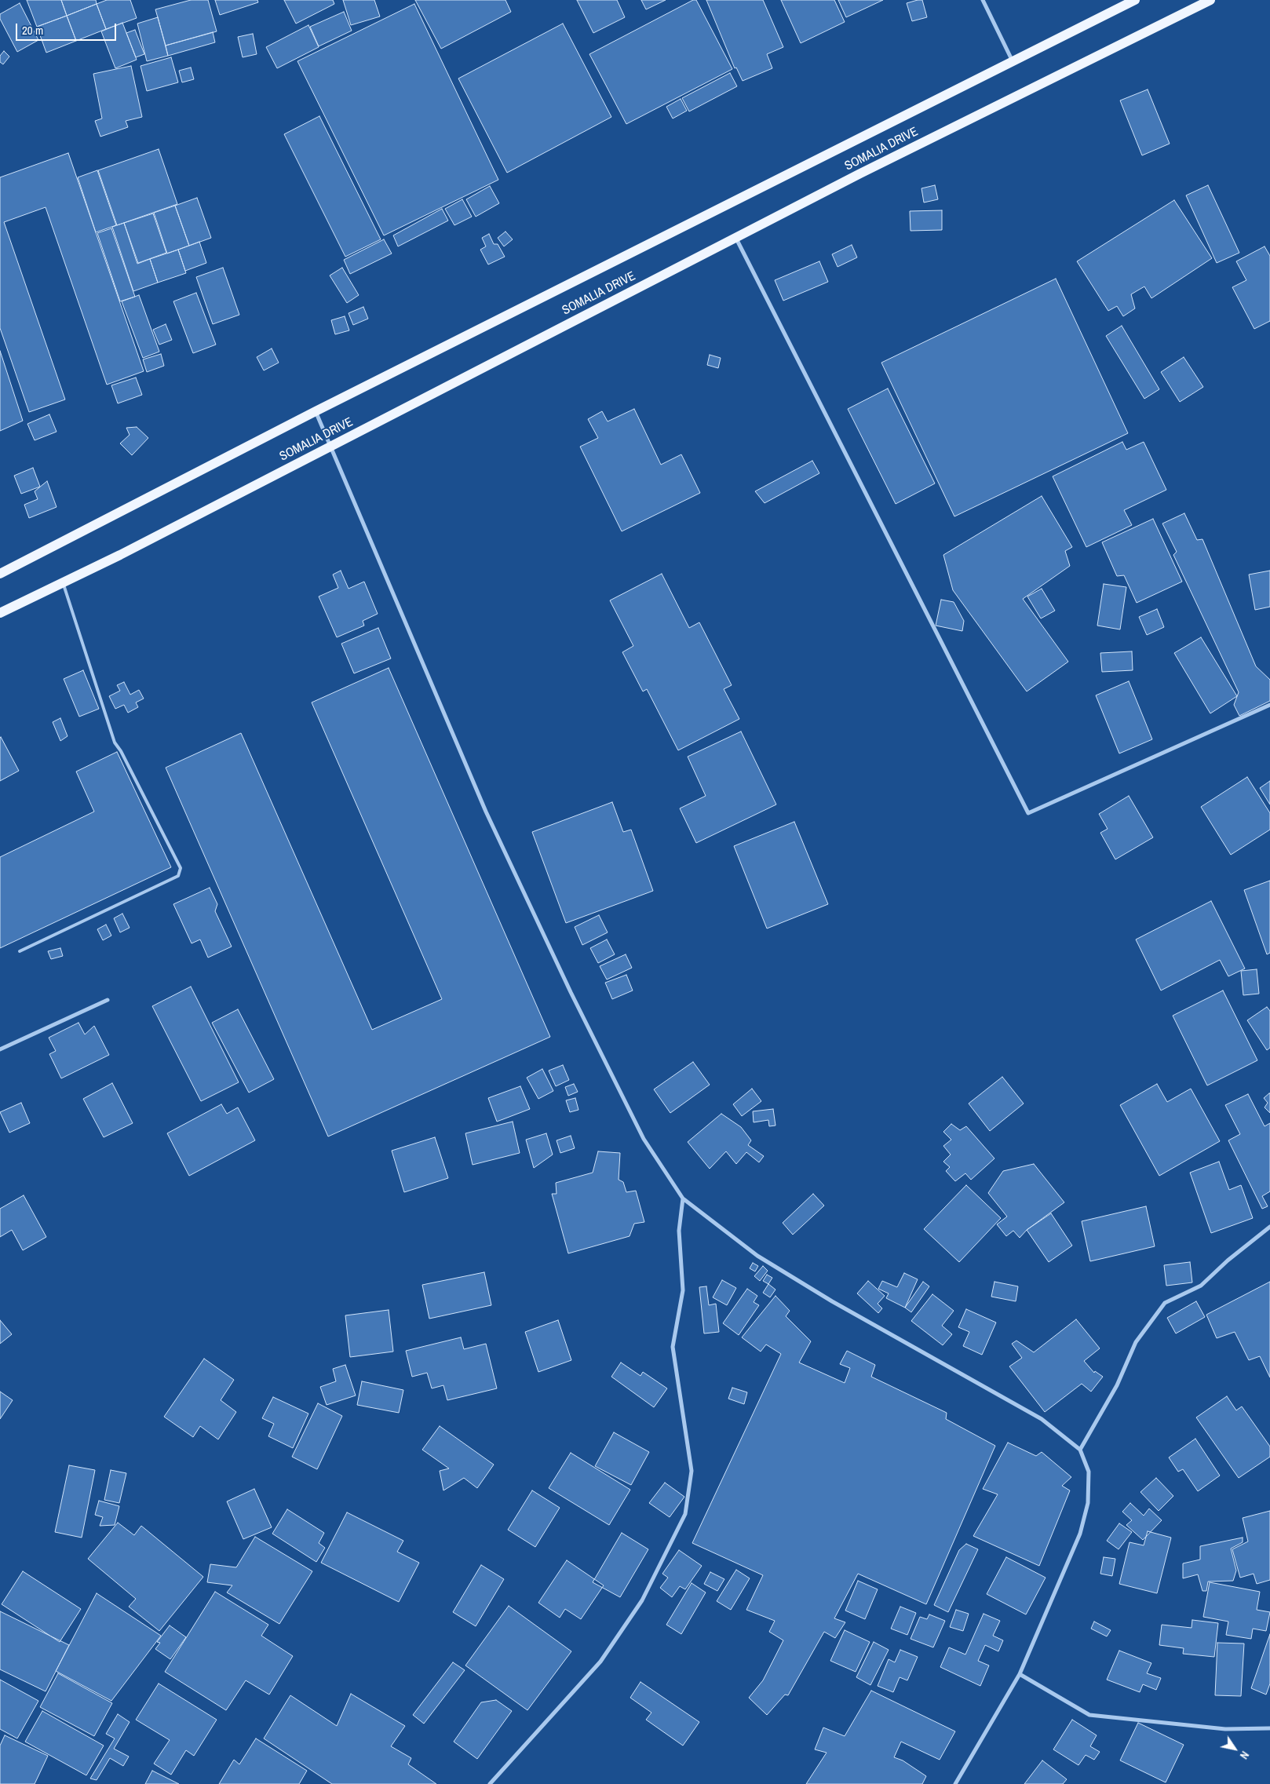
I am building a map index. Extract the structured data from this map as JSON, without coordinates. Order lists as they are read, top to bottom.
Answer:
{
  "streets": {
    "main road": ["SOMALIA DRIVE"]
  },
  "scale_bar": "20 m",
  "north": "bottom right"
}
